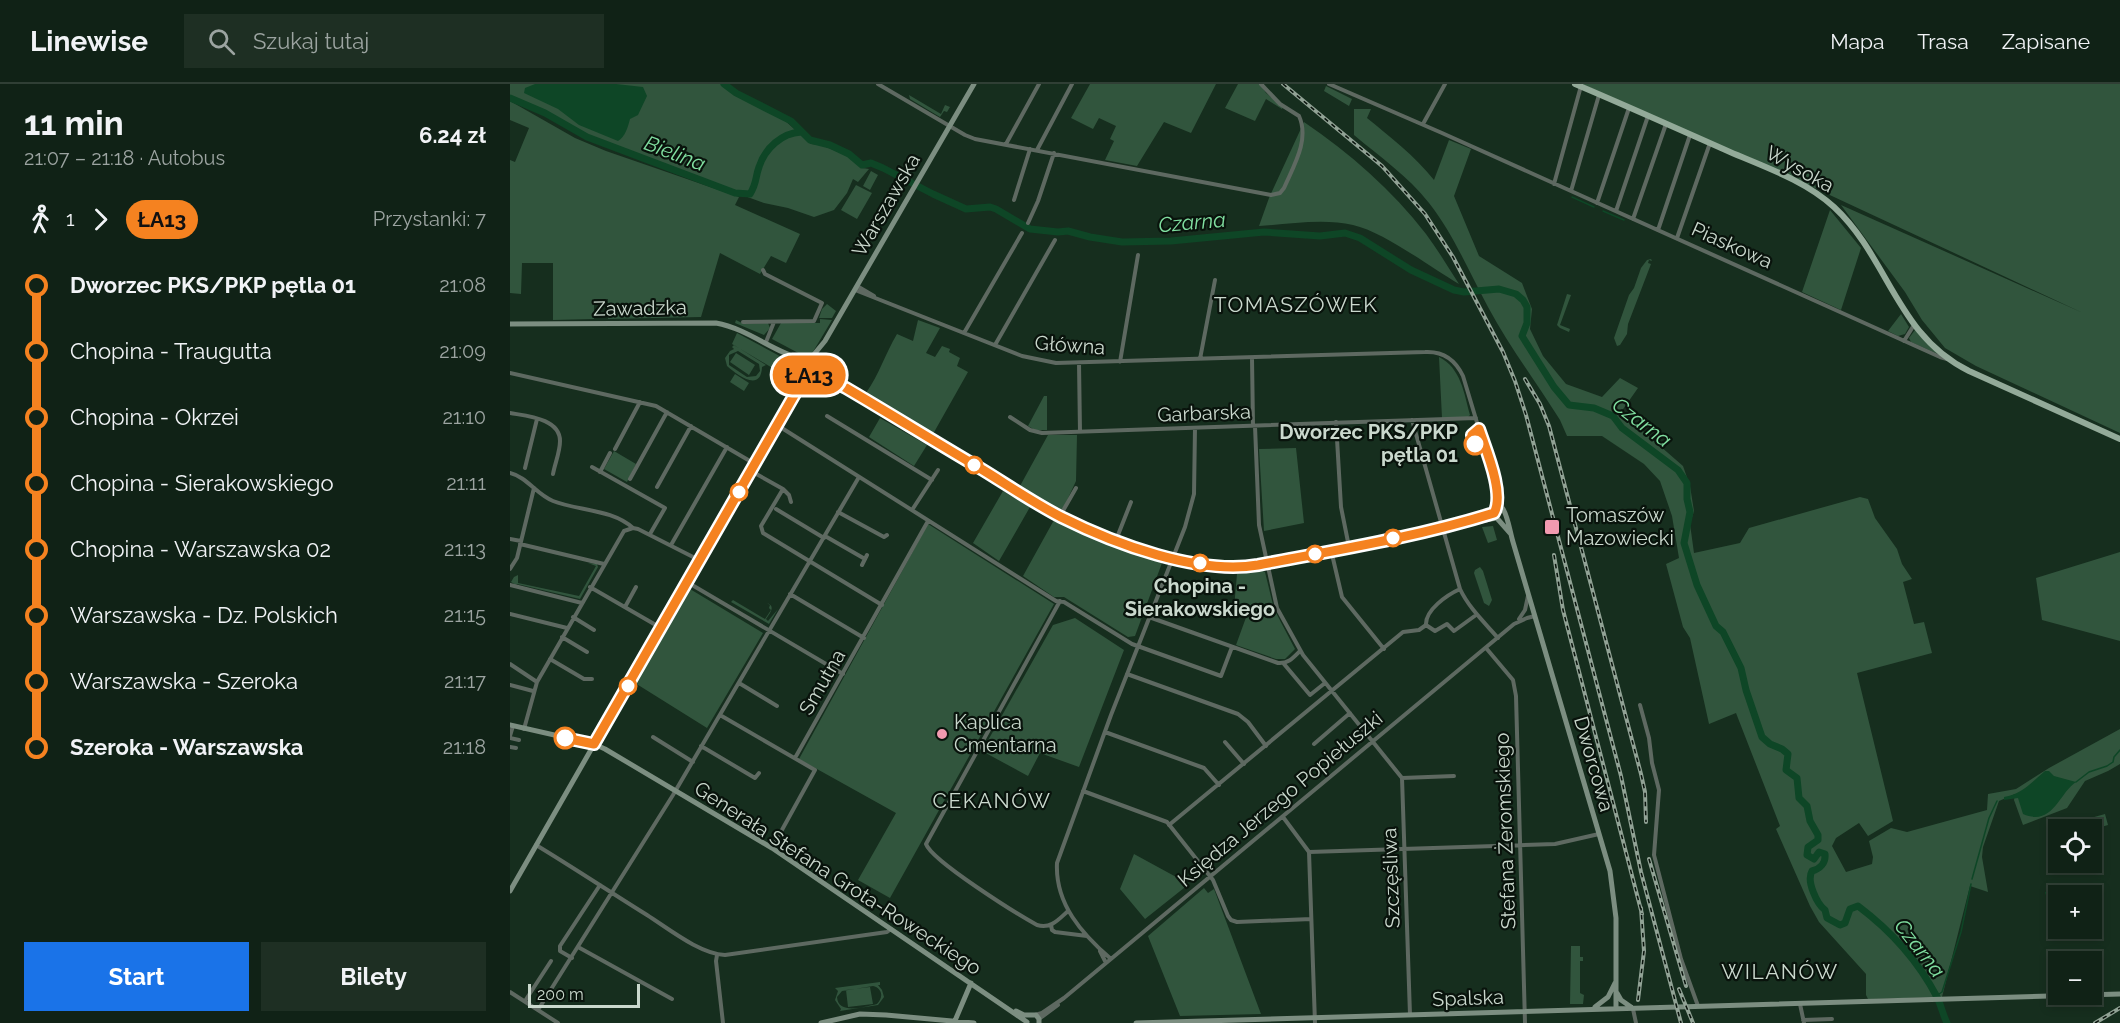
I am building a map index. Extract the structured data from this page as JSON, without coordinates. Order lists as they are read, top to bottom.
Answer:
{
  "streets": {
    "main road": ["Wysoka", "Piaskowa"],
    "street": [
      "Warszawska",
      "Zawadzka",
      "Główna",
      "Garbarska",
      "Smutna",
      "Dworcowa",
      "Księdza Jerzego Popiełuszki",
      "Stefana Żeromskiego",
      "Generała Stefana Grota-Roweckiego",
      "Szczęśliwa",
      "Spalska"
    ]
  },
  "crossings": [
    ["Wysoka", "Piaskowa"],
    ["Warszawska", "Zawadzka"],
    ["Warszawska", "Główna"],
    ["Warszawska", "Generała Stefana Grota-Roweckiego"],
    ["Zawadzka", "Dworcowa"],
    ["Główna", "Dworcowa"],
    ["Garbarska", "Dworcowa"],
    ["Dworcowa", "Księdza Jerzego Popiełuszki"],
    ["Dworcowa", "Spalska"],
    ["Księdza Jerzego Popiełuszki", "Stefana Żeromskiego"],
    ["Księdza Jerzego Popiełuszki", "Generała Stefana Grota-Roweckiego"],
    ["Stefana Żeromskiego", "Spalska"],
    ["Szczęśliwa", "Spalska"]
  ],
  "districts": ["TOMASZÓWEK", "CEKANÓW", "WILANÓW"],
  "water": ["Bielina", "Czarna"],
  "places": {
    "other": ["Dworzec PKS/PKP pętla 01", "Chopina - Sierakowskiego", "Kaplica Cmentarna"],
    "transit": ["Tomaszów Mazowiecki"]
  },
  "lines": ["bus line ŁA13"],
  "scale_bar": "200 m",
  "page": {
    "header": "Linewise",
    "search": "Szukaj tutaj",
    "nav": ["Mapa", "Trasa", "Zapisane"],
    "heading": ["11 min", "21:07 – 21:18 · Autobus", "6.24 zł"],
    "on_map": "ŁA13",
    "legs": ["1", "ŁA13", "Przystanki: 7"],
    "list": [
      {
        "name": "Dworzec PKS/PKP pętla 01",
        "value": "21:08"
      },
      {
        "name": "Chopina - Traugutta",
        "value": "21:09"
      },
      {
        "name": "Chopina - Okrzei",
        "value": "21:10"
      },
      {
        "name": "Chopina - Sierakowskiego",
        "value": "21:11"
      },
      {
        "name": "Chopina - Warszawska 02",
        "value": "21:13"
      },
      {
        "name": "Warszawska - Dz. Polskich",
        "value": "21:15"
      },
      {
        "name": "Warszawska - Szeroka",
        "value": "21:17"
      },
      {
        "name": "Szeroka - Warszawska",
        "value": "21:18"
      }
    ],
    "map_buttons": ["+", "−"],
    "buttons": ["Start", "Bilety"],
    "scale": "200 m"
  }
}
